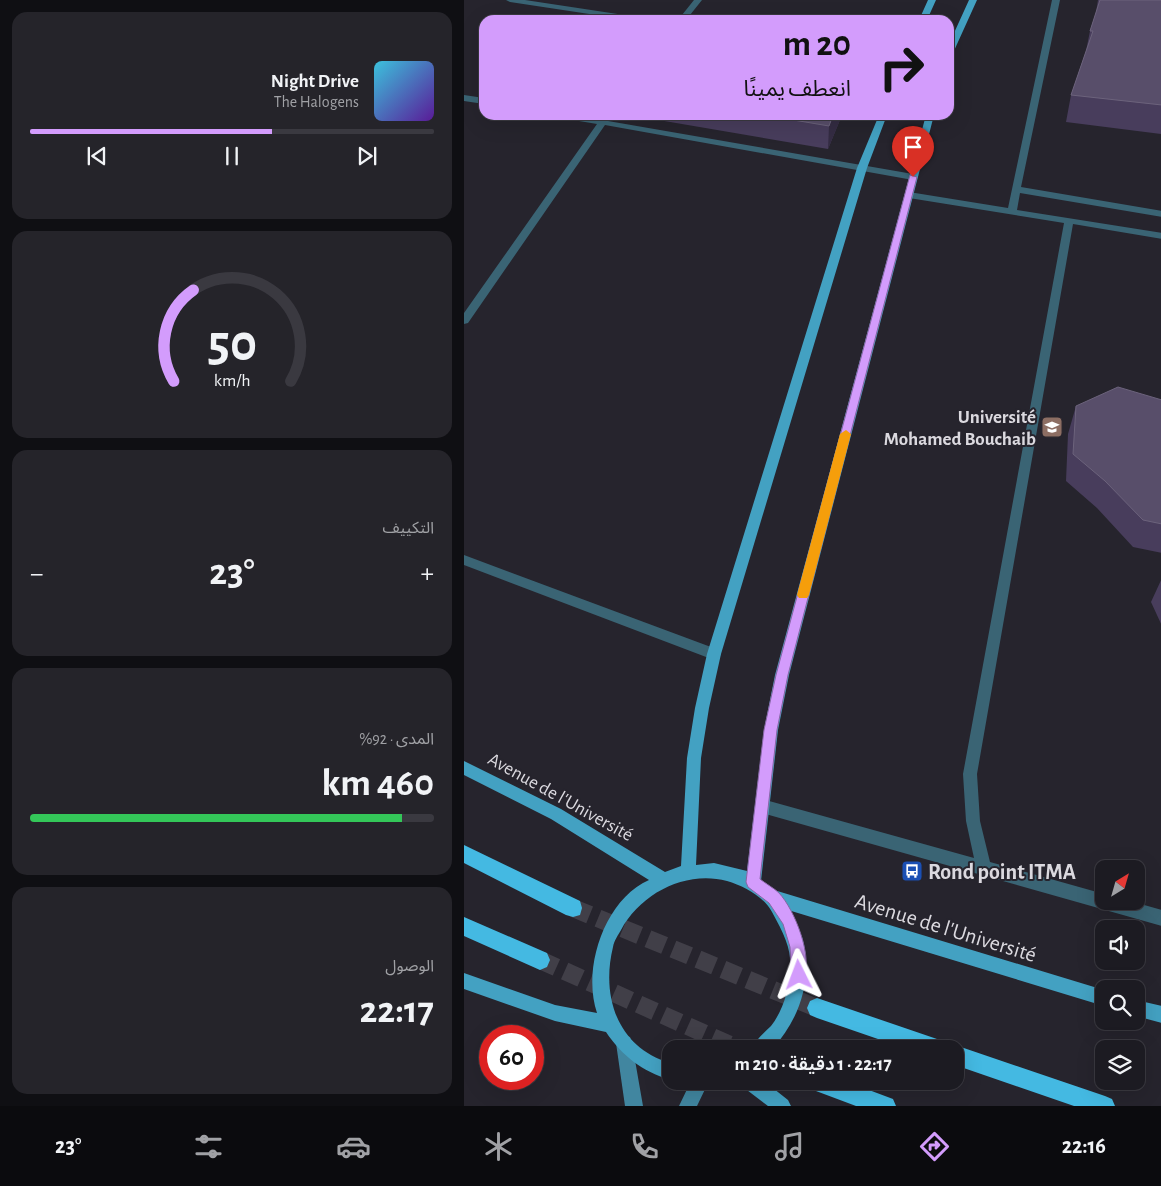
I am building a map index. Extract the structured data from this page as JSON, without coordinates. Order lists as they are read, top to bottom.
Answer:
{
  "streets": {
    "main road": ["Avenue de l'Université"]
  },
  "places": {
    "school or university": ["Université Mohamed Bouchaib"],
    "bus stop": ["Rond point ITMA"]
  },
  "north": "top right",
  "page": {
    "turn": ["20 m", "انعطف يمينًا"],
    "song": ["Night Drive", "The Halogens"],
    "tile": [
      "التكييف",
      ["المدى · 92%", "460 km"],
      ["الوصول", "22:17"]
    ],
    "heat": ["−", "23°", "+"],
    "limit": "60",
    "trip": "22:17 · 1 دقيقة · 210 m",
    "tabs": ["22:16", "23°"],
    "gauge": ["50", "km/h"]
  }
}
